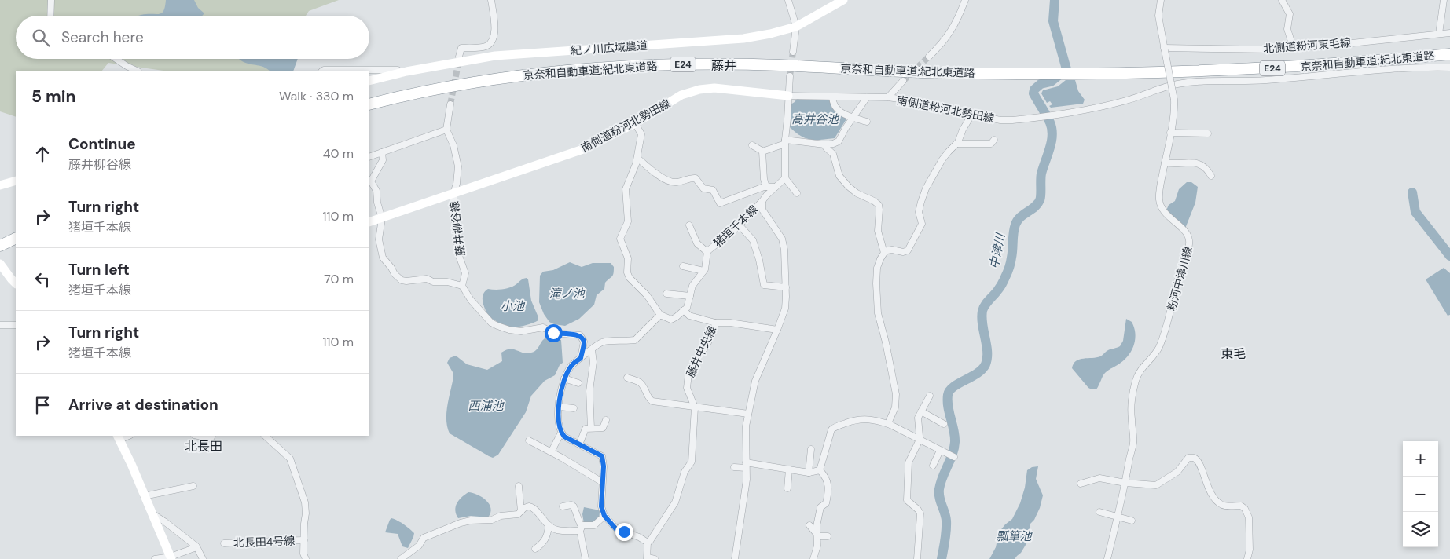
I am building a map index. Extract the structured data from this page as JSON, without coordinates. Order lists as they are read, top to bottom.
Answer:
{
  "streets": {
    "highway": ["京奈和自動車道;紀北東道路", "E24"],
    "street": [
      "北側道粉河東毛線",
      "紀ノ川広域農道",
      "南側道粉河北勢田線",
      "猪垣千本線",
      "藤井柳谷線",
      "粉河中津川線",
      "藤井中央線",
      "北長田4号線"
    ]
  },
  "crossings": [
    ["北側道粉河東毛線", "粉河中津川線"],
    ["南側道粉河北勢田線", "藤井柳谷線"],
    ["猪垣千本線", "藤井中央線"]
  ],
  "districts": ["藤井", "東毛", "北長田"],
  "water": [
    "高井谷池",
    "中津川",
    "滝ノ池",
    "小池",
    "西浦池",
    "瓢箪池"
  ],
  "page": {
    "search": "Search here",
    "heading": ["5 min", "Walk · 330 m"],
    "list": [
      ["Continue", "藤井柳谷線", "40 m"],
      ["Turn right", "猪垣千本線", "110 m"],
      ["Turn left", "猪垣千本線", "70 m"],
      ["Turn right", "猪垣千本線", "110 m"],
      "Arrive at destination"
    ],
    "map_buttons": ["+", "−"]
  }
}
